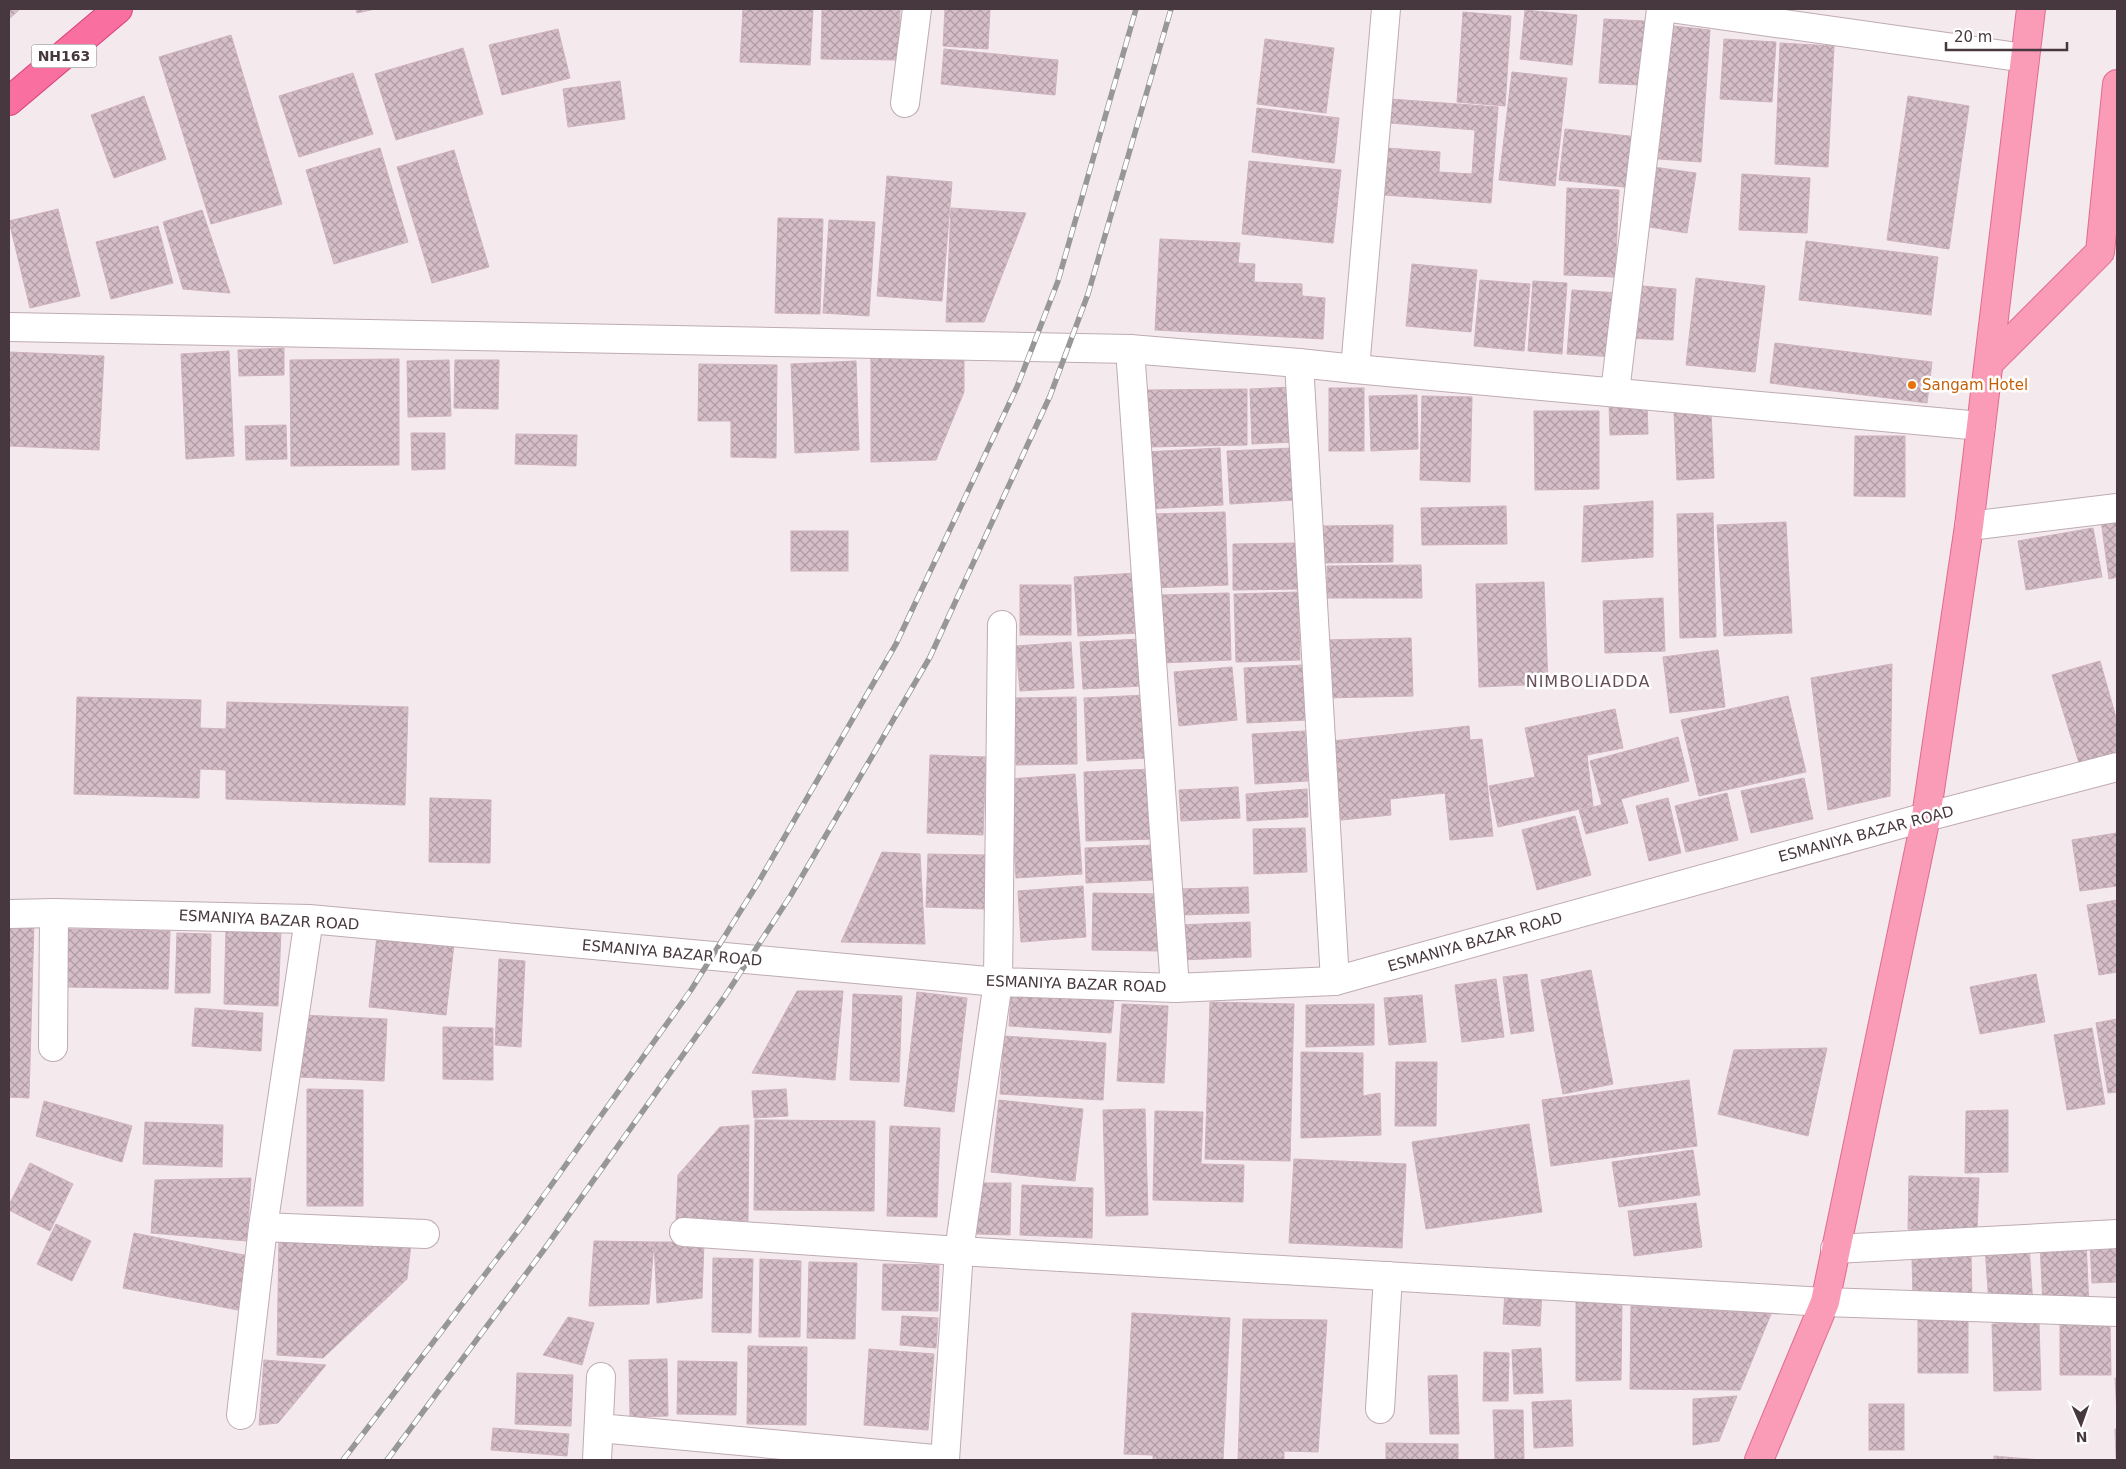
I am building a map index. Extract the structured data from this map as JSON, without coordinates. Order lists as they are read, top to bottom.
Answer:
{
  "streets": {
    "highway": ["NH163"],
    "street": ["ESMANIYA BAZAR ROAD"]
  },
  "districts": ["NIMBOLIADDA"],
  "places": ["Sangam Hotel"],
  "scale_bar": "20 m",
  "north": "bottom"
}
